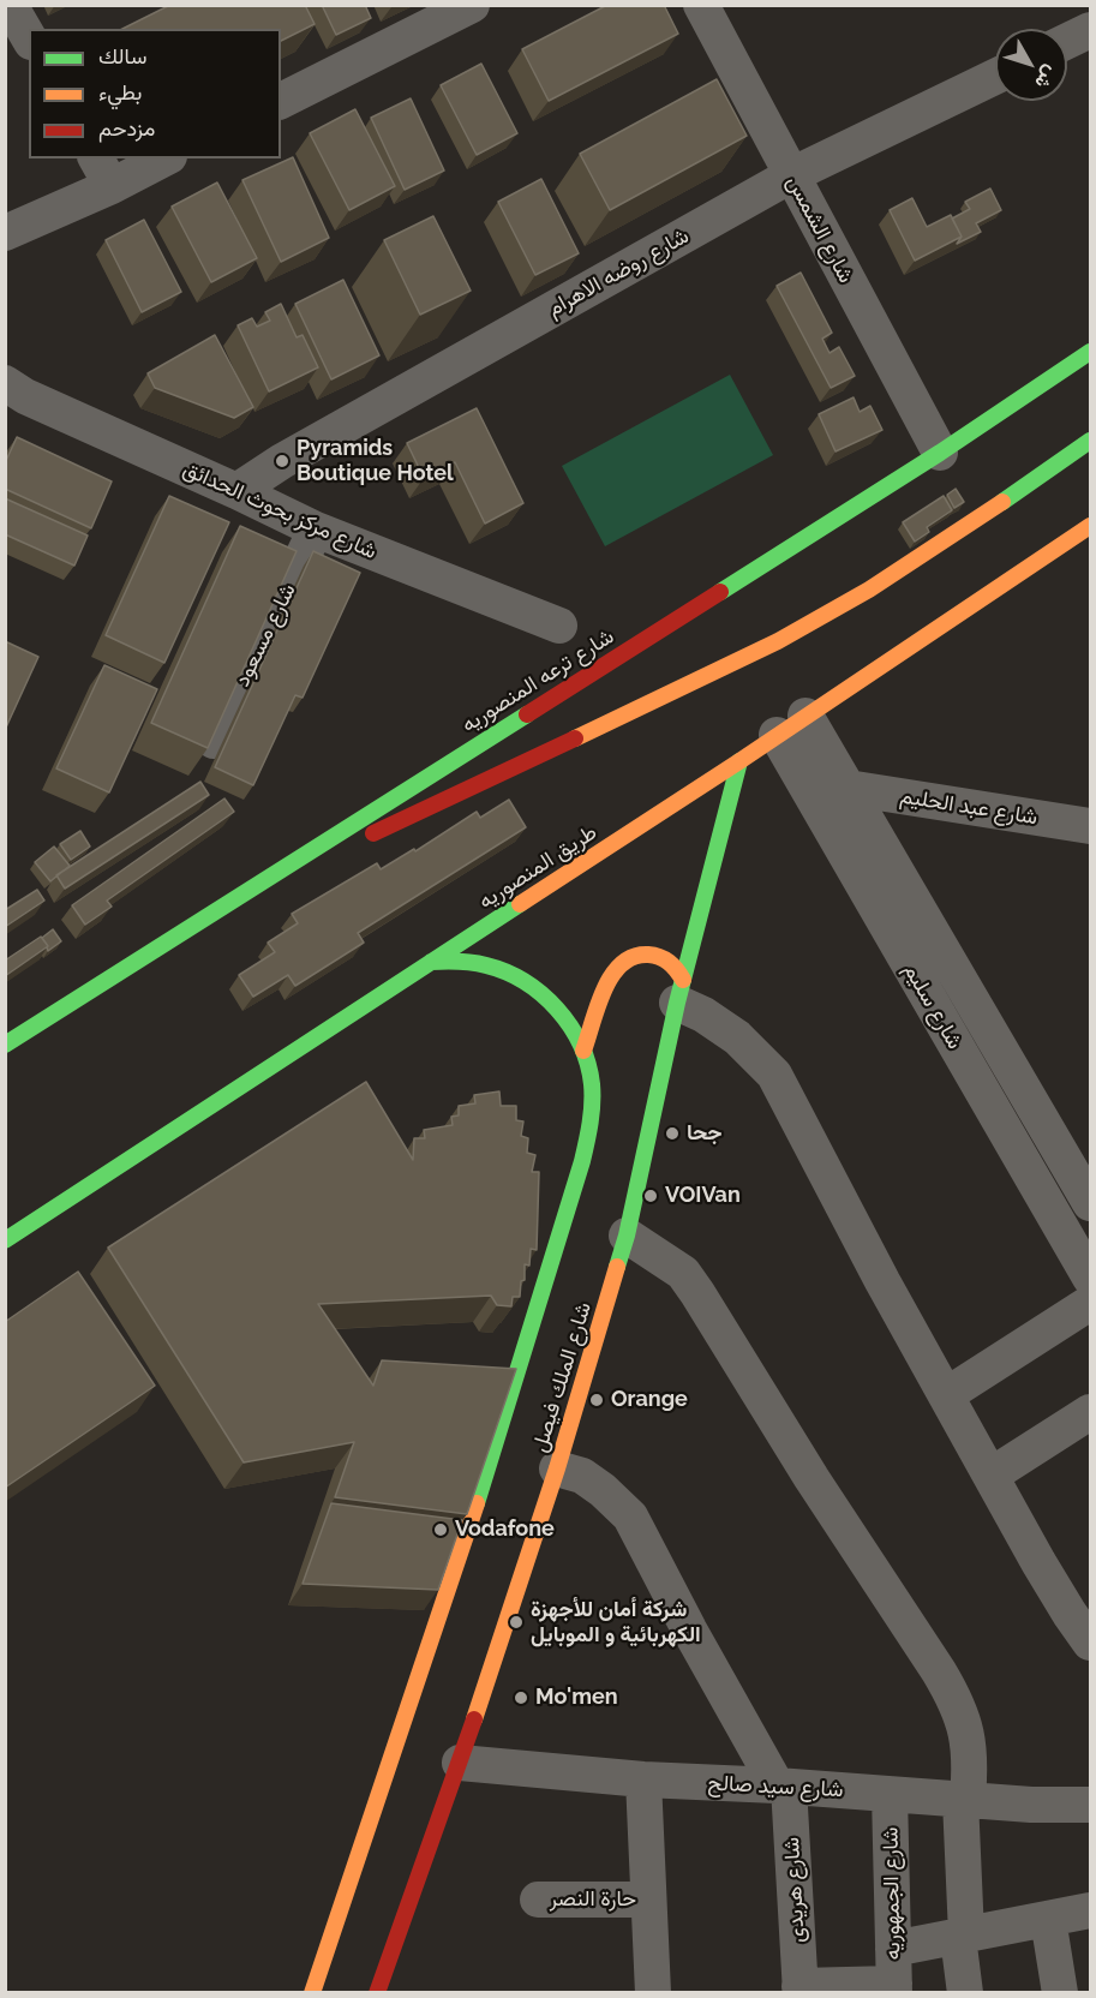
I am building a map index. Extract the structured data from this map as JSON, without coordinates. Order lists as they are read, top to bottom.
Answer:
{
  "streets": {
    "main road": ["شارع ترعه المنصوريه", "طريق المنصوريه", "شارع الملك فيصل"],
    "street": [
      "شارع الشمس",
      "شارع روضه الاهرام",
      "شارع مركز بحوث الحدائق",
      "شارع مسعود",
      "شارع عبد الحليم",
      "شارع سليم",
      "شارع سيد صالح",
      "شارع هريدى",
      "شارع الجمهوريه",
      "حارة النصر"
    ]
  },
  "crossings": [
    ["شارع الشمس", "شارع روضه الاهرام"],
    ["شارع الشمس", "شارع ترعه المنصوريه"],
    ["شارع روضه الاهرام", "شارع مركز بحوث الحدائق"],
    ["شارع مركز بحوث الحدائق", "شارع مسعود"],
    ["شارع عبد الحليم", "شارع سليم"],
    ["طريق المنصوريه", "شارع سليم"],
    ["طريق المنصوريه", "شارع الملك فيصل"],
    ["شارع الملك فيصل", "شارع سيد صالح"],
    ["شارع سيد صالح", "شارع هريدى"],
    ["شارع سيد صالح", "شارع الجمهوريه"]
  ],
  "places": [
    "Pyramids Boutique Hotel",
    "جحا",
    "VOIVan",
    "Orange",
    "Vodafone",
    "شركة أمان للأجهزة الكهربائية و الموبايل",
    "Mo'men"
  ],
  "legend": ["سالك", "بطيء", "مزدحم"],
  "north": "bottom right"
}
